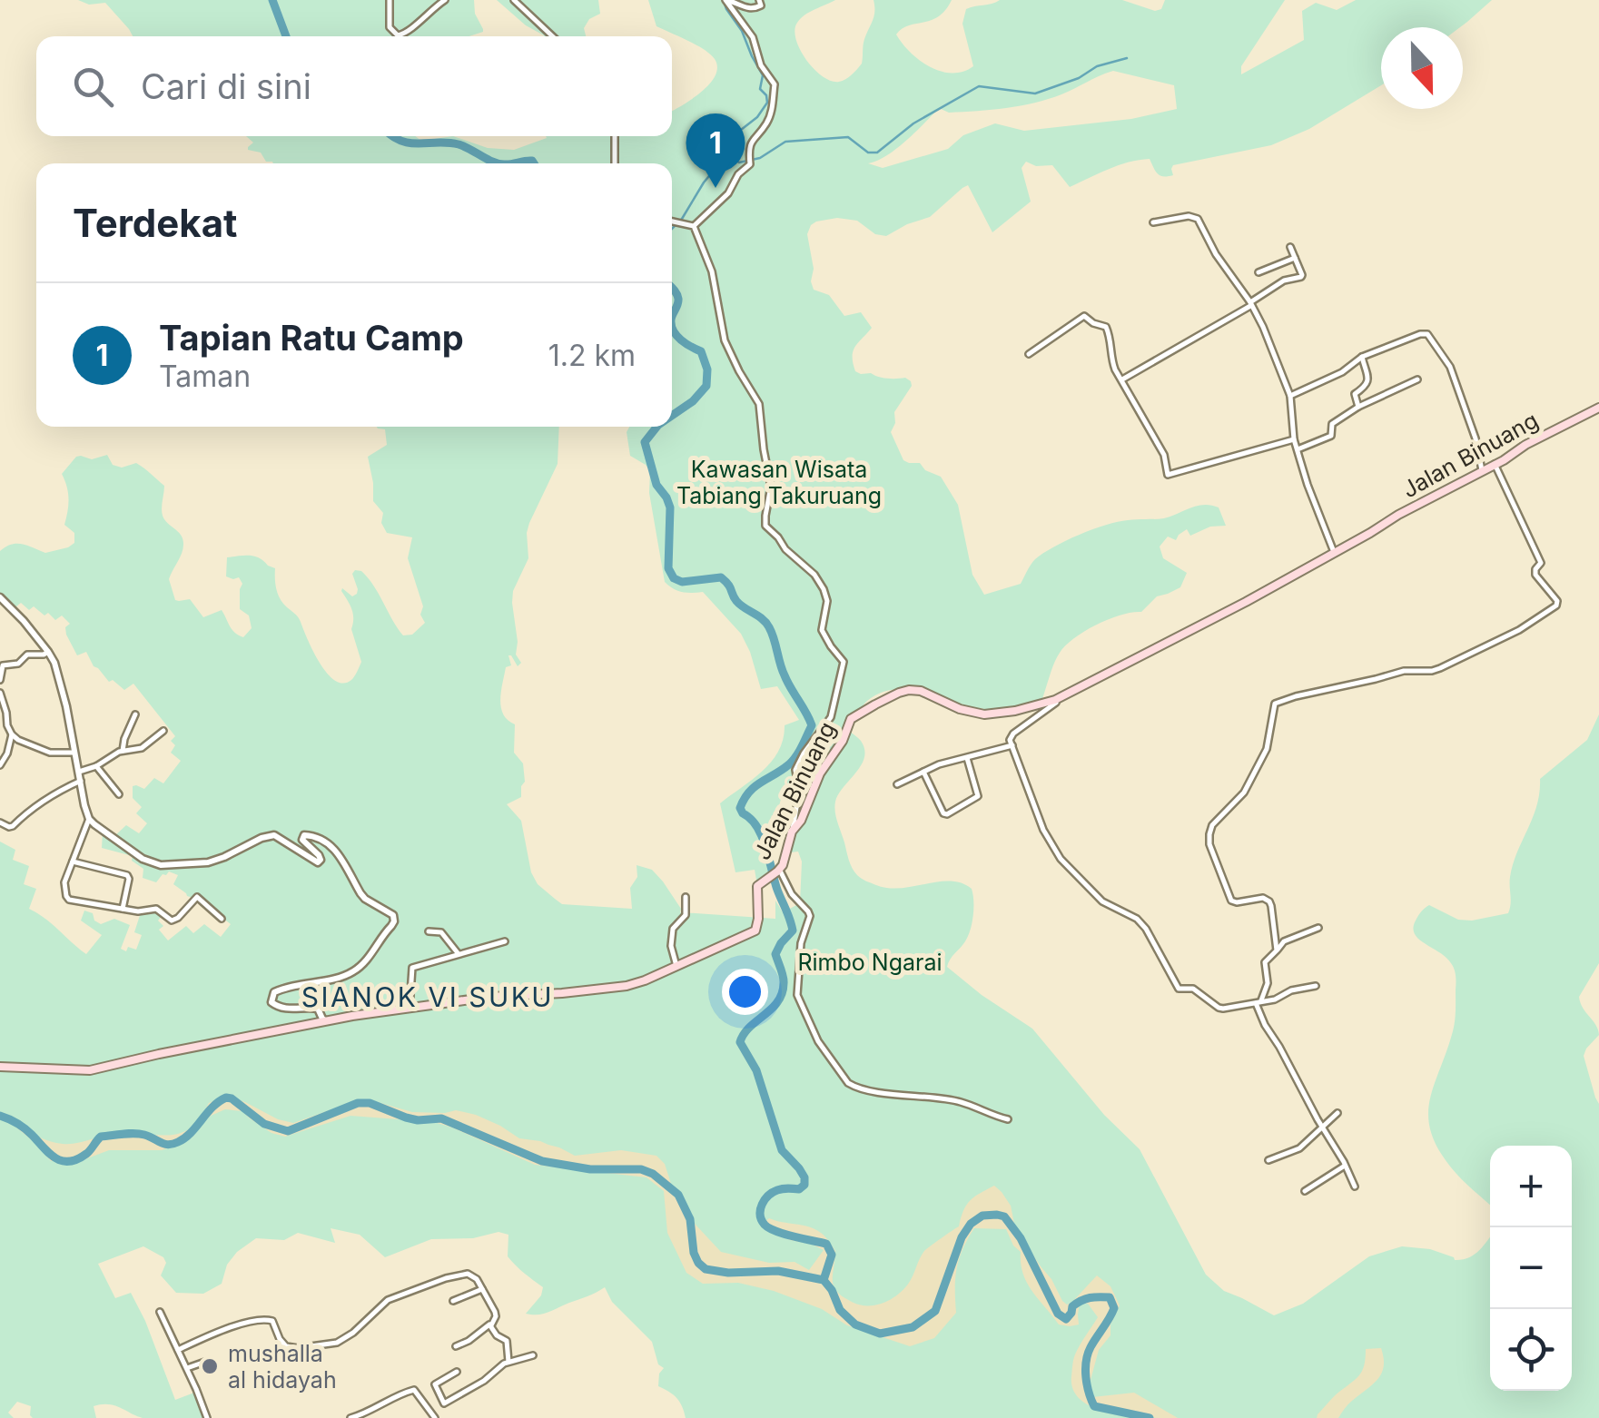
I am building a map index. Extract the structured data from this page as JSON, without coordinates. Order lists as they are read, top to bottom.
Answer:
{
  "streets": {
    "main road": ["Jalan Binuang"]
  },
  "districts": ["SIANOK VI SUKU"],
  "parks": ["Kawasan Wisata Tabiang Takuruang", "Rimbo Ngarai"],
  "places": ["mushalla al hidayah"],
  "north": "bottom",
  "page": {
    "search": "Cari di sini",
    "pins": "1",
    "heading": "Terdekat",
    "list": [
      {
        "mark": "1",
        "name": "Tapian Ratu Camp",
        "note": "Taman",
        "value": "1.2 km"
      }
    ],
    "map_buttons": ["+", "−"]
  }
}
